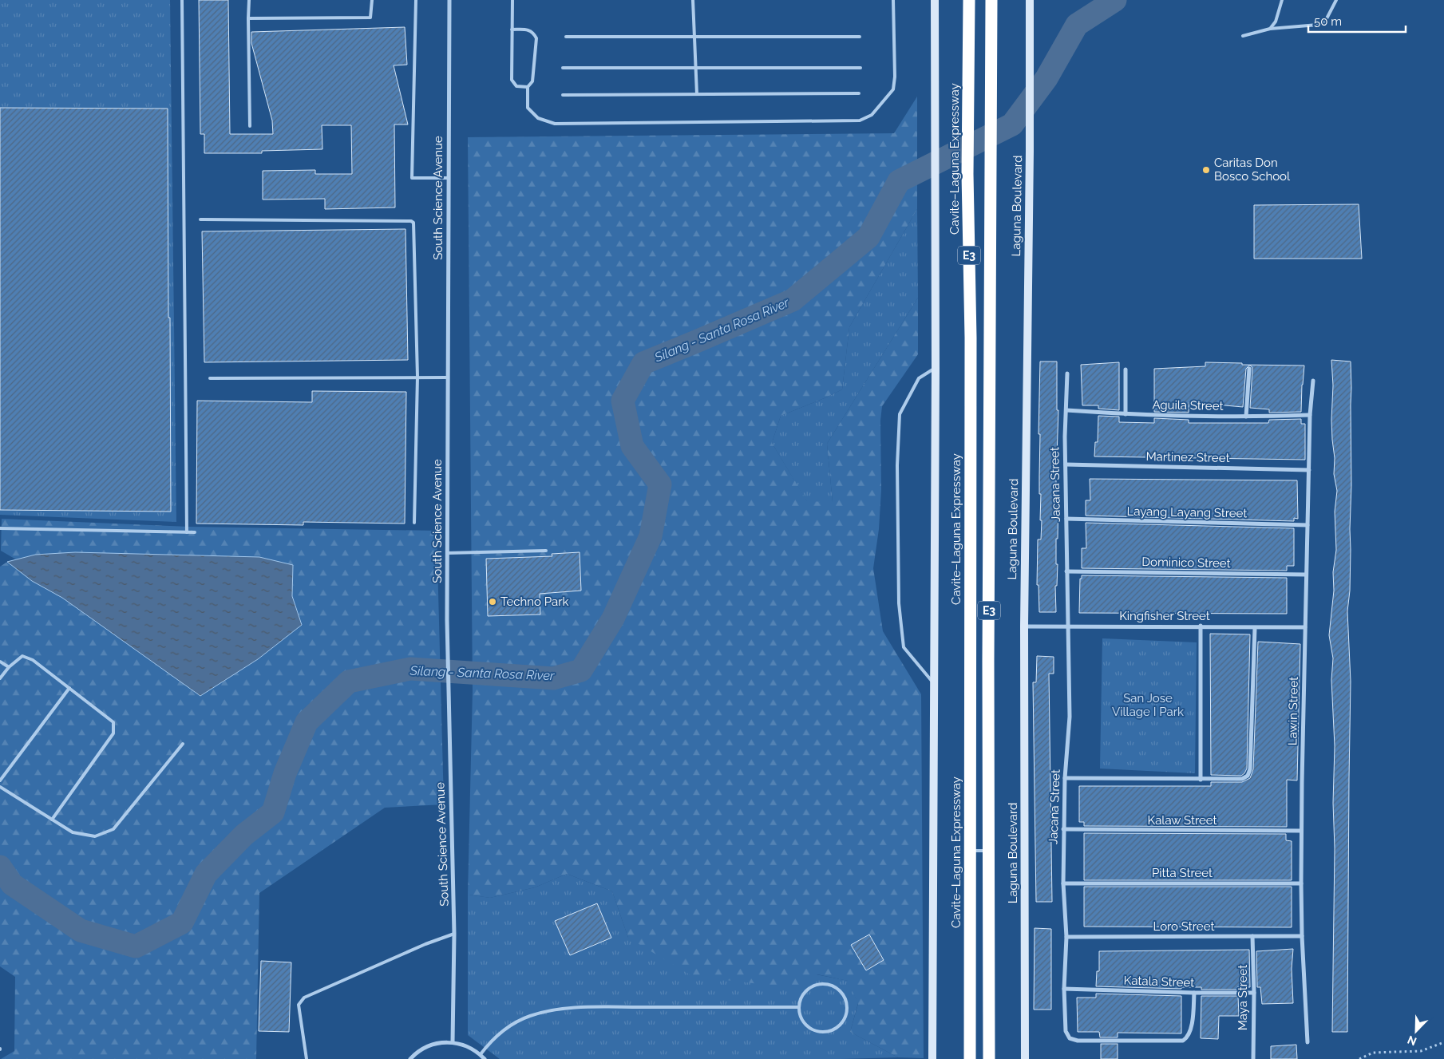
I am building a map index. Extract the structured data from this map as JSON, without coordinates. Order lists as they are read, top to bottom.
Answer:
{
  "streets": {
    "highway": ["Cavite–Laguna Expressway", "E3"],
    "main road": ["Laguna Boulevard"],
    "street": [
      "South Science Avenue",
      "Aguila Street",
      "Martinez Street",
      "Jacana Street",
      "Layang Layang Street",
      "Dominico Street",
      "Kingfisher Street",
      "Lawin Street",
      "Kalaw Street",
      "Pitta Street",
      "Loro Street",
      "Katala Street",
      "Maya Street"
    ]
  },
  "crossings": [
    ["Laguna Boulevard", "Kingfisher Street"],
    ["Aguila Street", "Jacana Street"],
    ["Aguila Street", "Lawin Street"],
    ["Martinez Street", "Jacana Street"],
    ["Martinez Street", "Lawin Street"],
    ["Jacana Street", "Layang Layang Street"],
    ["Jacana Street", "Dominico Street"],
    ["Jacana Street", "Kingfisher Street"],
    ["Jacana Street", "Kalaw Street"],
    ["Jacana Street", "Pitta Street"],
    ["Jacana Street", "Loro Street"],
    ["Jacana Street", "Katala Street"],
    ["Layang Layang Street", "Lawin Street"],
    ["Dominico Street", "Lawin Street"],
    ["Kingfisher Street", "Lawin Street"],
    ["Lawin Street", "Kalaw Street"],
    ["Lawin Street", "Pitta Street"],
    ["Lawin Street", "Loro Street"],
    ["Loro Street", "Maya Street"],
    ["Katala Street", "Maya Street"]
  ],
  "water": ["Silang - Santa Rosa River"],
  "parks": ["San Jose Village I Park"],
  "places": ["Caritas Don Bosco School", "Techno Park"],
  "scale_bar": "50 m",
  "north": "bottom left"
}
